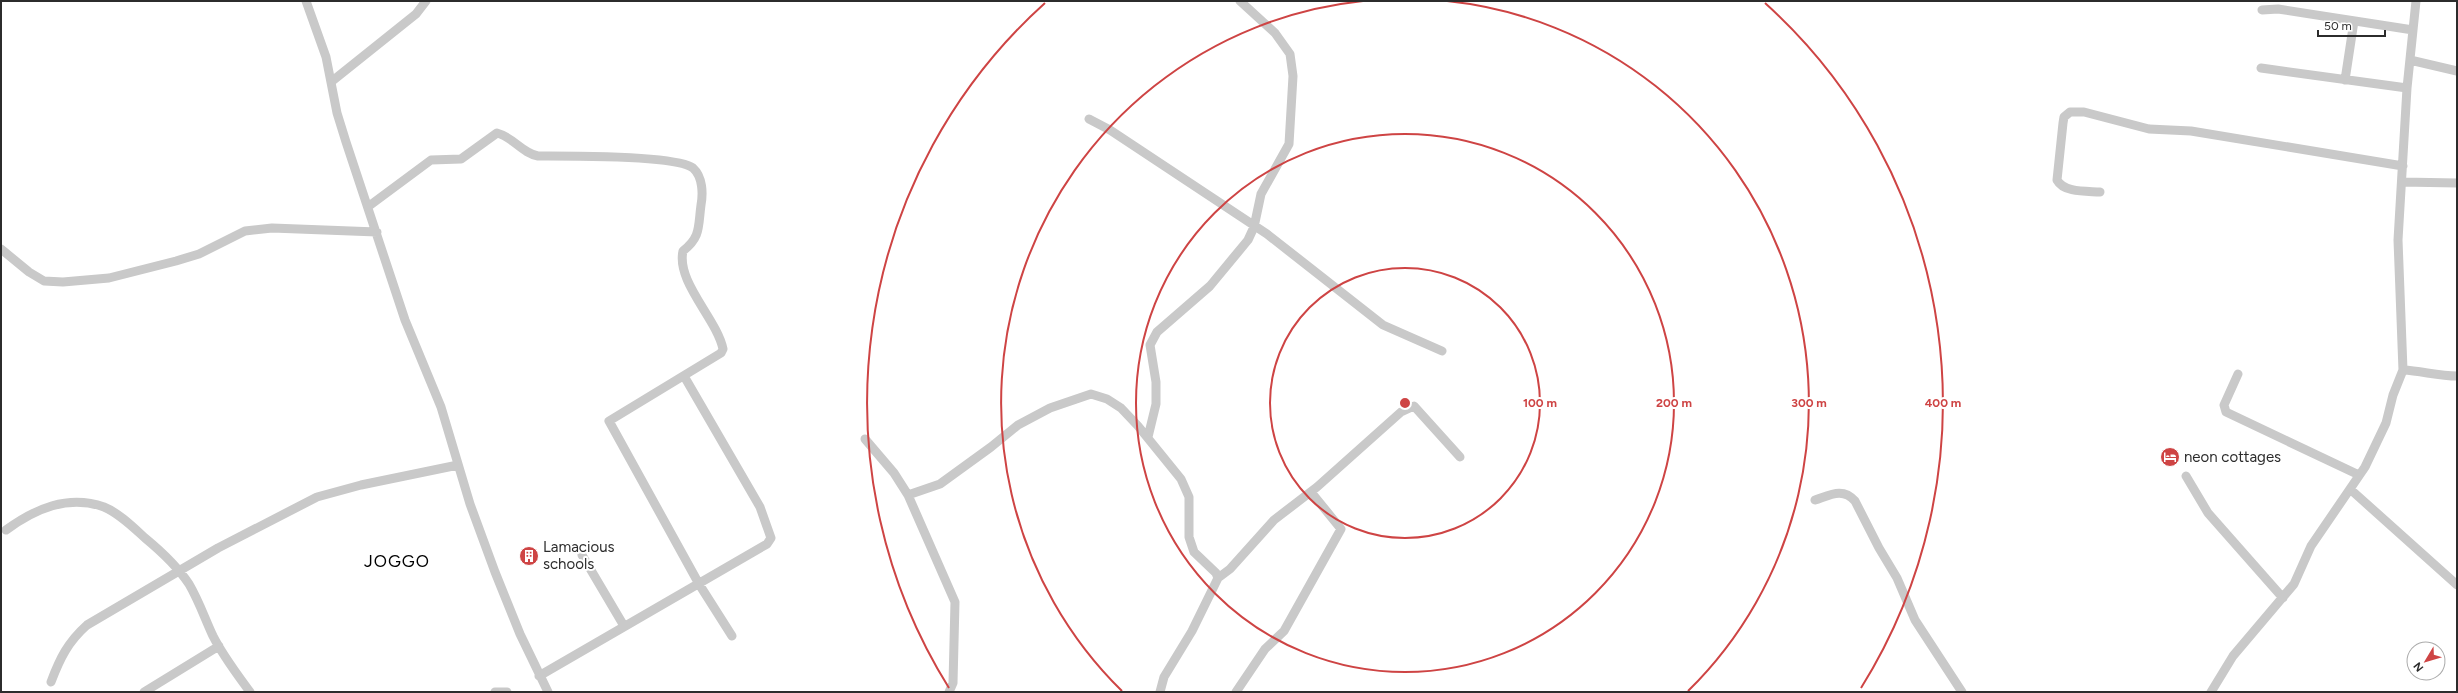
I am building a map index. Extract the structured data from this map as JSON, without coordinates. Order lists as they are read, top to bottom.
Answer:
{
  "districts": ["JOGGO"],
  "places": {
    "hotel": ["neon cottages"],
    "building": ["Lamacious schools"]
  },
  "scale_bar": "50 m",
  "north": "bottom left",
  "rings": [
    "100 m",
    "200 m",
    "300 m",
    "400 m"
  ]
}
